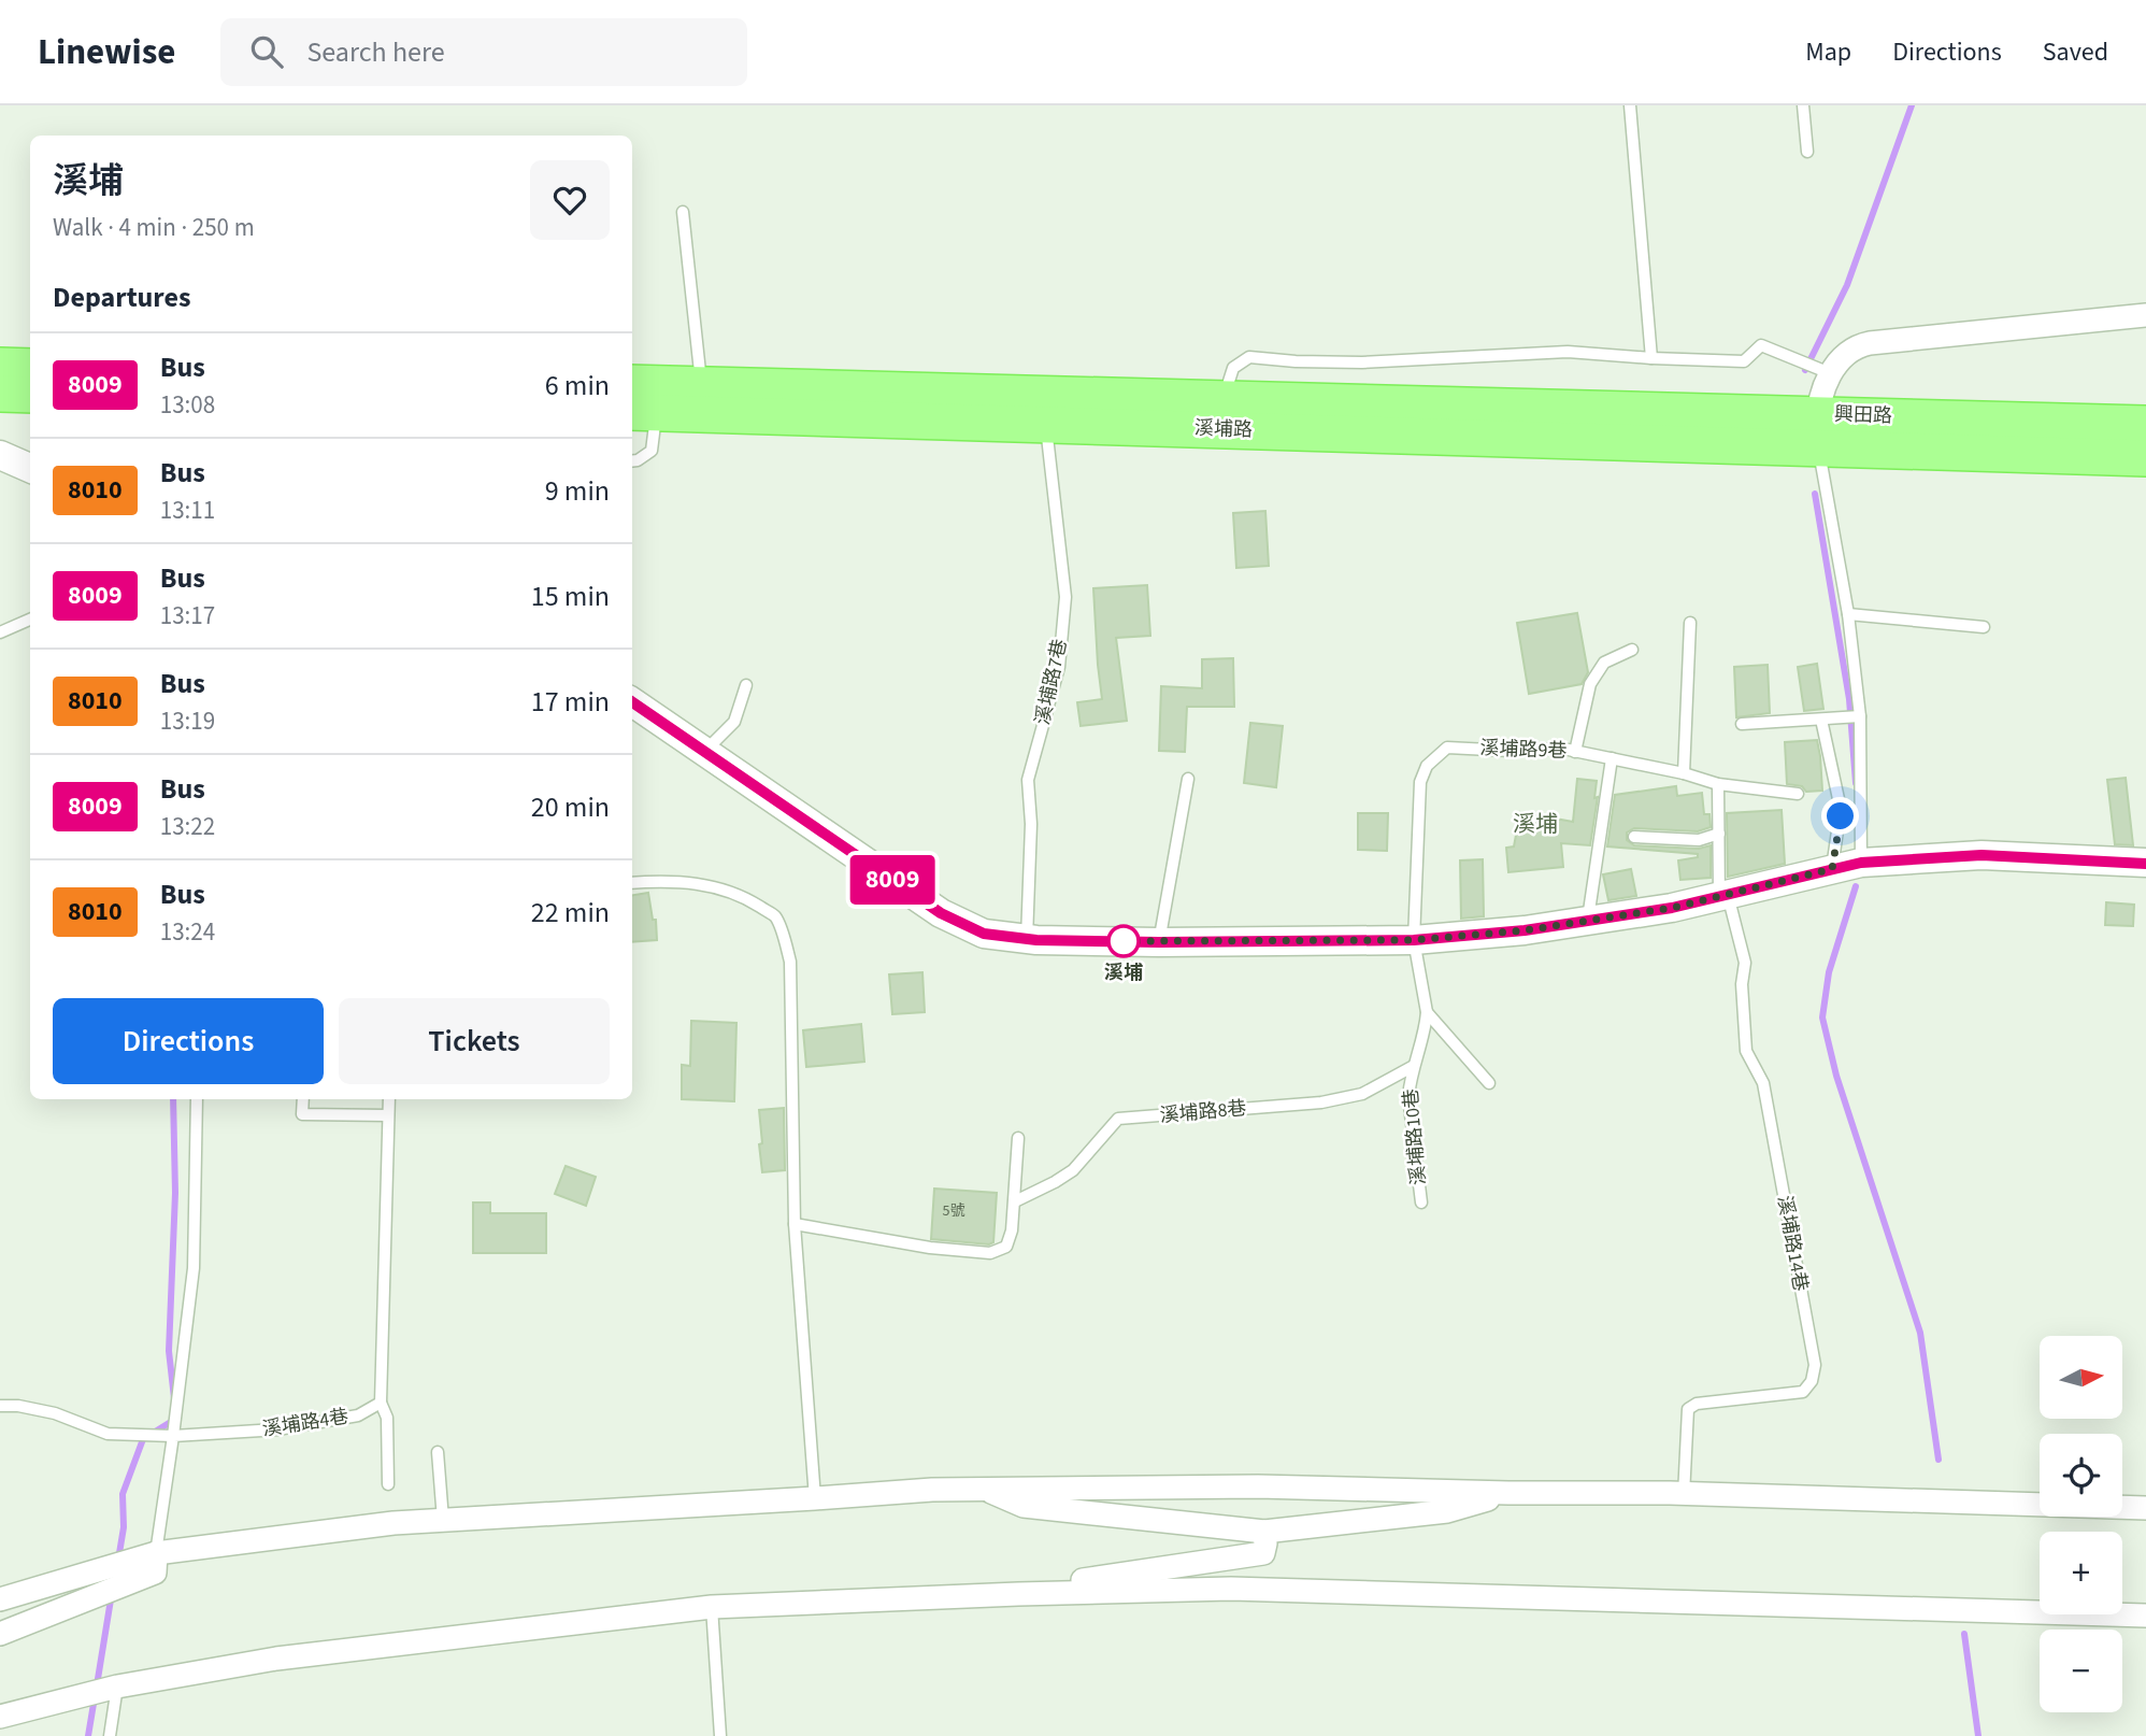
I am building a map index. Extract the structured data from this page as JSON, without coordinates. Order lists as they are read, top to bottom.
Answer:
{
  "streets": {
    "main road": ["興田路", "溪埔路"],
    "lane": [
      "溪埔路7巷",
      "溪埔路9巷",
      "溪埔路8巷",
      "溪埔路10巷",
      "溪埔路14巷",
      "溪埔路4巷"
    ]
  },
  "crossings": [
    ["興田路", "溪埔路"],
    ["溪埔路", "溪埔路7巷"],
    ["溪埔路9巷", "溪埔路10巷"],
    ["溪埔路8巷", "溪埔路10巷"]
  ],
  "districts": ["溪埔"],
  "places": ["溪埔"],
  "lines": ["bus line 8009"],
  "house_numbers": ["5號"],
  "north": "right",
  "page": {
    "header": "Linewise",
    "search": "Search here",
    "nav": ["Map", "Directions", "Saved"],
    "on_map": "8009",
    "heading": [
      ["溪埔", "Walk · 4 min · 250 m"],
      "Departures"
    ],
    "list": [
      {
        "mark": "8009",
        "name": "Bus",
        "note": "13:08",
        "value": "6 min"
      },
      {
        "mark": "8010",
        "name": "Bus",
        "note": "13:11",
        "value": "9 min"
      },
      {
        "mark": "8009",
        "name": "Bus",
        "note": "13:17",
        "value": "15 min"
      },
      {
        "mark": "8010",
        "name": "Bus",
        "note": "13:19",
        "value": "17 min"
      },
      {
        "mark": "8009",
        "name": "Bus",
        "note": "13:22",
        "value": "20 min"
      },
      {
        "mark": "8010",
        "name": "Bus",
        "note": "13:24",
        "value": "22 min"
      }
    ],
    "buttons": ["Directions", "Tickets"],
    "map_buttons": ["+", "−"]
  }
}
